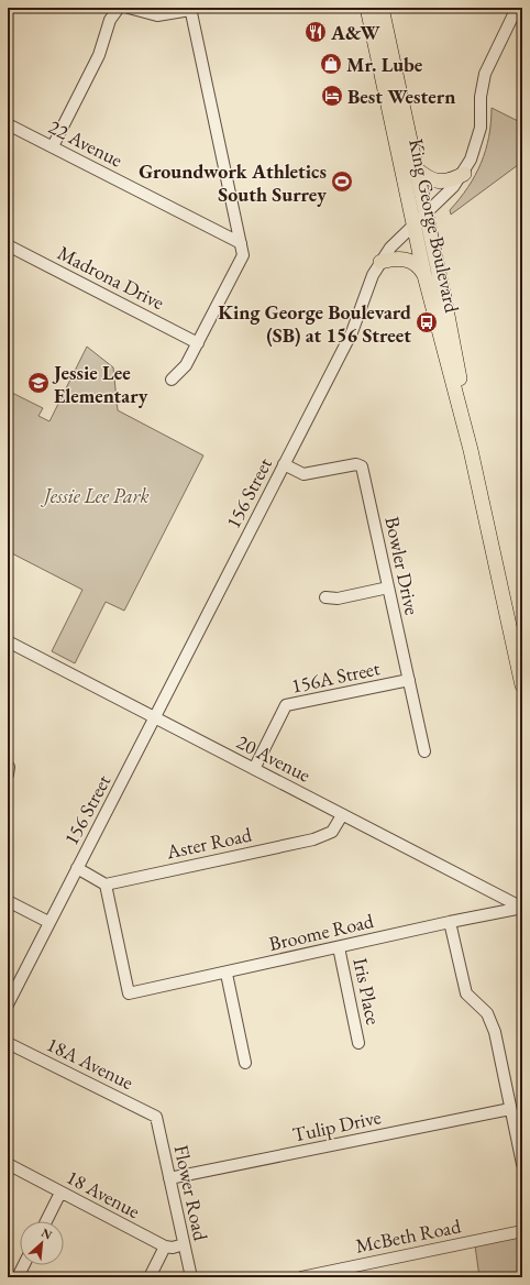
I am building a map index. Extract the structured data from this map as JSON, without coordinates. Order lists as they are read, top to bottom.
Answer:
{
  "streets": {
    "main road": ["King George Boulevard"],
    "street": [
      "22 Avenue",
      "Madrona Drive",
      "156 Street",
      "Bowler Drive",
      "156A Street",
      "20 Avenue",
      "Aster Road",
      "Broome Road",
      "Iris Place",
      "18A Avenue",
      "Tulip Drive",
      "Flower Road",
      "18 Avenue",
      "McBeth Road"
    ]
  },
  "crossings": [
    ["King George Boulevard", "156 Street"],
    ["156 Street", "Bowler Drive"],
    ["156 Street", "20 Avenue"],
    ["Bowler Drive", "156A Street"],
    ["156A Street", "20 Avenue"],
    ["20 Avenue", "Aster Road"],
    ["20 Avenue", "Broome Road"],
    ["Aster Road", "Broome Road"],
    ["Broome Road", "Iris Place"],
    ["18A Avenue", "Flower Road"],
    ["Tulip Drive", "Flower Road"]
  ],
  "parks": ["Jessie Lee Park"],
  "places": {
    "restaurant": ["A&W"],
    "shop": ["Mr. Lube"],
    "hotel": ["Best Western"],
    "sports": ["Groundwork Athletics South Surrey"],
    "bus stop": ["King George Boulevard (SB) at 156 Street"],
    "school or university": ["Jessie Lee Elementary"]
  },
  "north": "top right"
}
